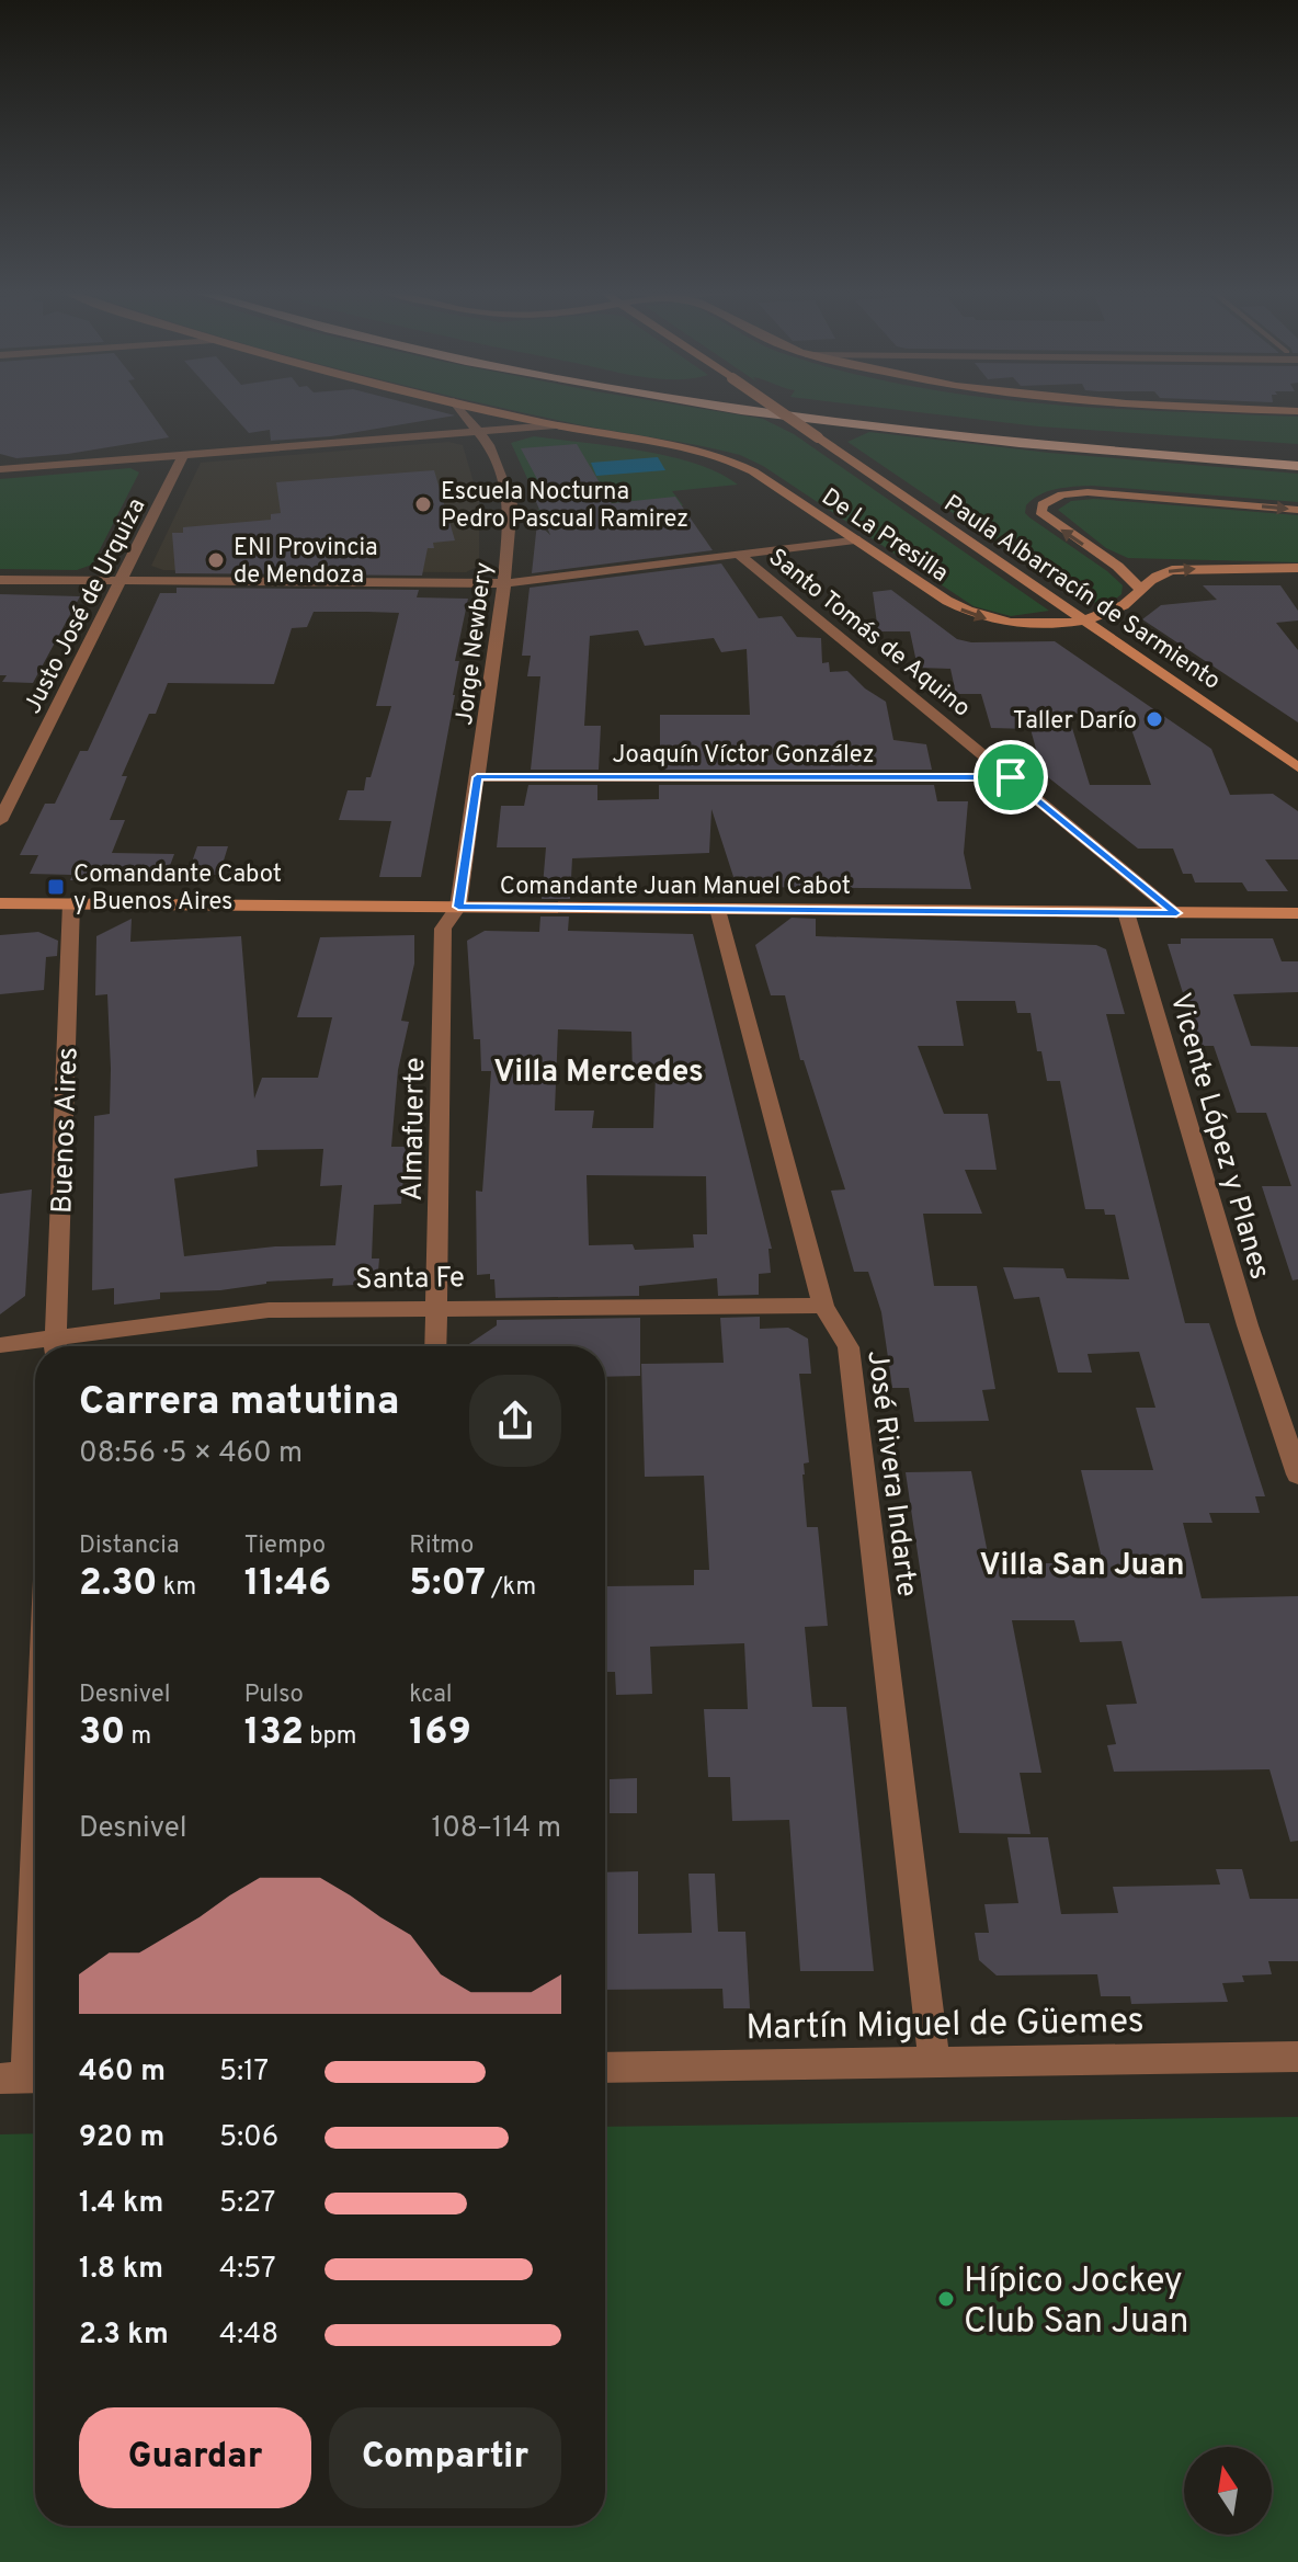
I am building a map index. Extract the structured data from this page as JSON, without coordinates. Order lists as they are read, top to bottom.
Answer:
{
  "streets": {
    "street": [
      "De La Presilla",
      "Paula Albarracín de Sarmiento",
      "Justo José de Urquiza",
      "Santo Tomás de Aquino",
      "Jorge Newbery",
      "Joaquín Víctor González",
      "Comandante Juan Manuel Cabot",
      "Almafuerte",
      "Buenos Aires",
      "Vicente López y Planes",
      "Santa Fe",
      "José Rivera Indarte",
      "Martín Miguel de Güemes"
    ]
  },
  "crossings": [
    ["De La Presilla", "Paula Albarracín de Sarmiento"],
    ["Santo Tomás de Aquino", "Joaquín Víctor González"],
    ["Santo Tomás de Aquino", "Comandante Juan Manuel Cabot"],
    ["Jorge Newbery", "Joaquín Víctor González"],
    ["Jorge Newbery", "Comandante Juan Manuel Cabot"],
    ["Jorge Newbery", "Almafuerte"],
    ["Comandante Juan Manuel Cabot", "Almafuerte"],
    ["Comandante Juan Manuel Cabot", "Buenos Aires"],
    ["Comandante Juan Manuel Cabot", "Vicente López y Planes"],
    ["Comandante Juan Manuel Cabot", "José Rivera Indarte"],
    ["Almafuerte", "Santa Fe"],
    ["Santa Fe", "José Rivera Indarte"],
    ["José Rivera Indarte", "Martín Miguel de Güemes"]
  ],
  "one_way": ["De La Presilla"],
  "districts": ["Villa Mercedes", "Villa San Juan"],
  "places": {
    "other": [
      "Escuela Nocturna Pedro Pascual Ramirez",
      "ENI Provincia de Mendoza",
      "Taller Darío",
      "Hípico Jockey Club San Juan"
    ],
    "transit": ["Comandante Cabot y Buenos Aires"]
  },
  "north": "top",
  "page": {
    "heading": ["Carrera matutina", "08:56 · 5 × 460 m"],
    "stats": [
      ["Distancia", "2.30 km"],
      ["Tiempo", "11:46"],
      ["Ritmo", "5:07 /km"],
      ["Desnivel", "30 m"],
      ["Pulso", "132 bpm"],
      ["kcal", "169"]
    ],
    "chart": ["Desnivel", "108–114 m"],
    "list": [
      {
        "name": "460 m",
        "note": "5:17"
      },
      {
        "name": "920 m",
        "note": "5:06"
      },
      {
        "name": "1.4 km",
        "note": "5:27"
      },
      {
        "name": "1.8 km",
        "note": "4:57"
      },
      {
        "name": "2.3 km",
        "note": "4:48"
      }
    ],
    "buttons": ["Guardar", "Compartir"]
  }
}
